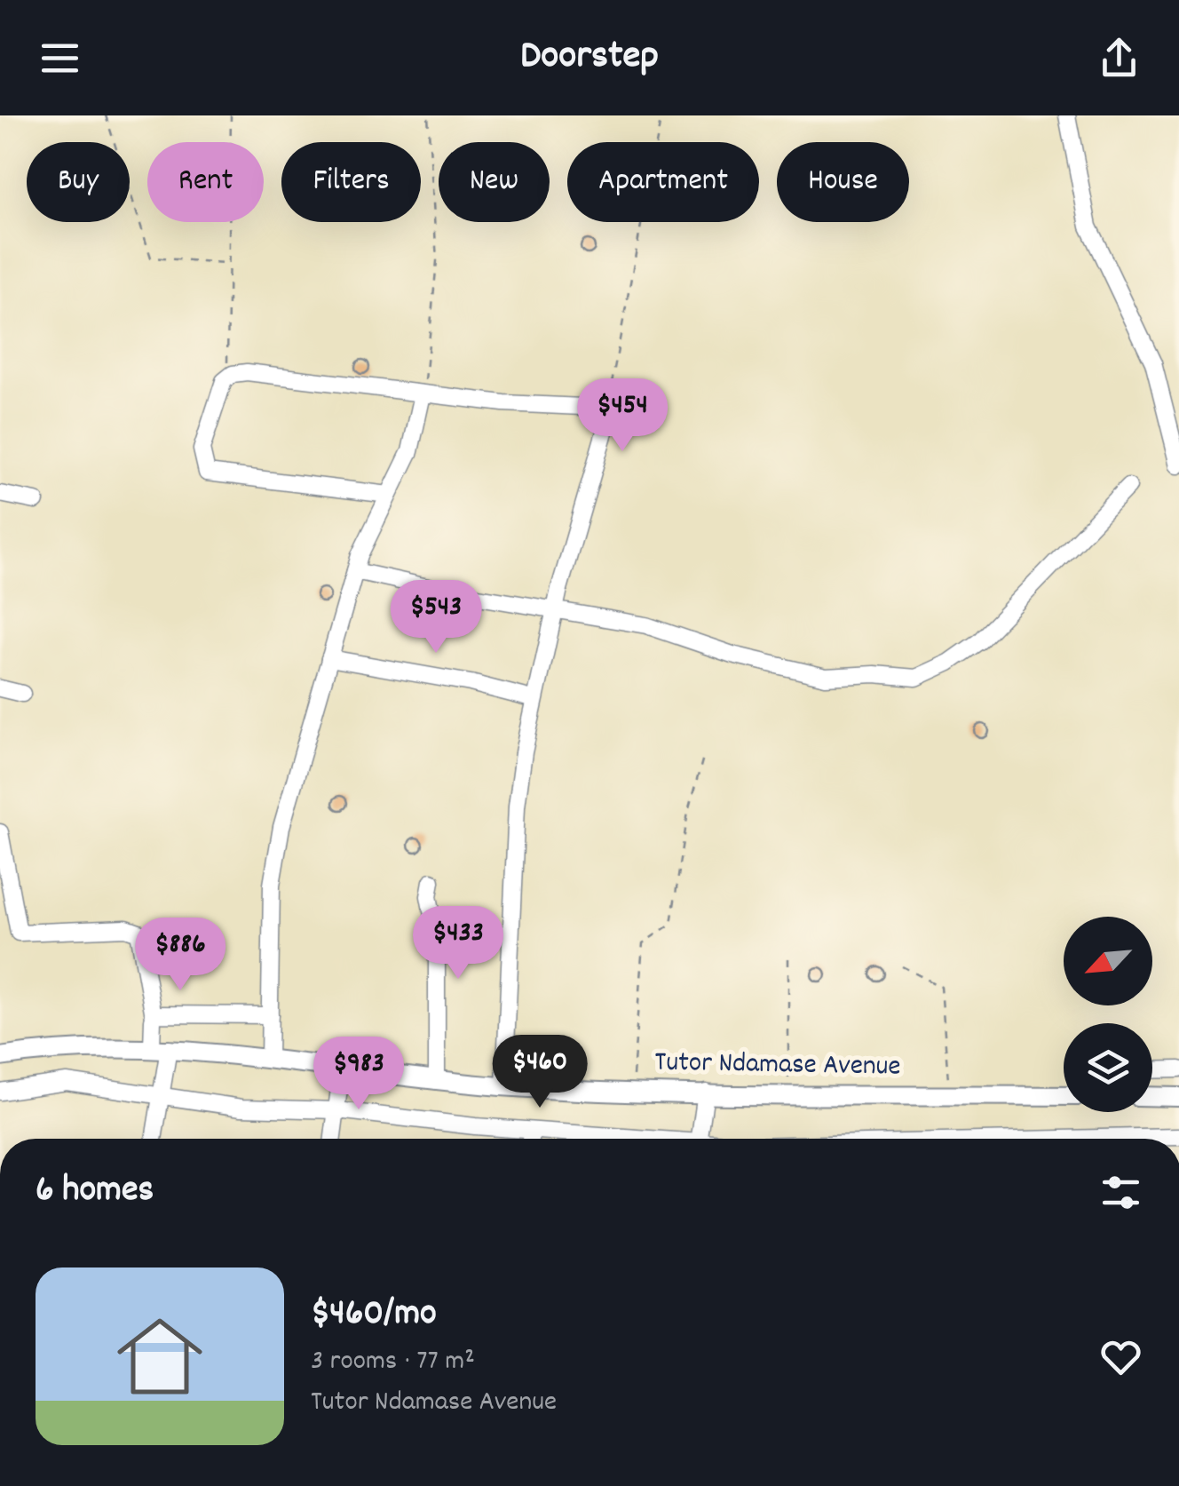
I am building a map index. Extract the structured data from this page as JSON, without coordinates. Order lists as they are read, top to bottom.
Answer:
{
  "streets": {
    "street": ["Tutor Ndamase Avenue"]
  },
  "north": "bottom left",
  "page": {
    "header": "Doorstep",
    "chip": [
      "Buy",
      "Rent",
      "Filters",
      "New",
      "Apartment",
      "House"
    ],
    "price": [
      "$454",
      "$543",
      "$433",
      "$886",
      "$460",
      "$983"
    ],
    "heading": "6 homes",
    "list": [
      {
        "name": "$460/mo",
        "note": "3 rooms · 77 m² · Tutor Ndamase Avenue"
      }
    ]
  }
}
